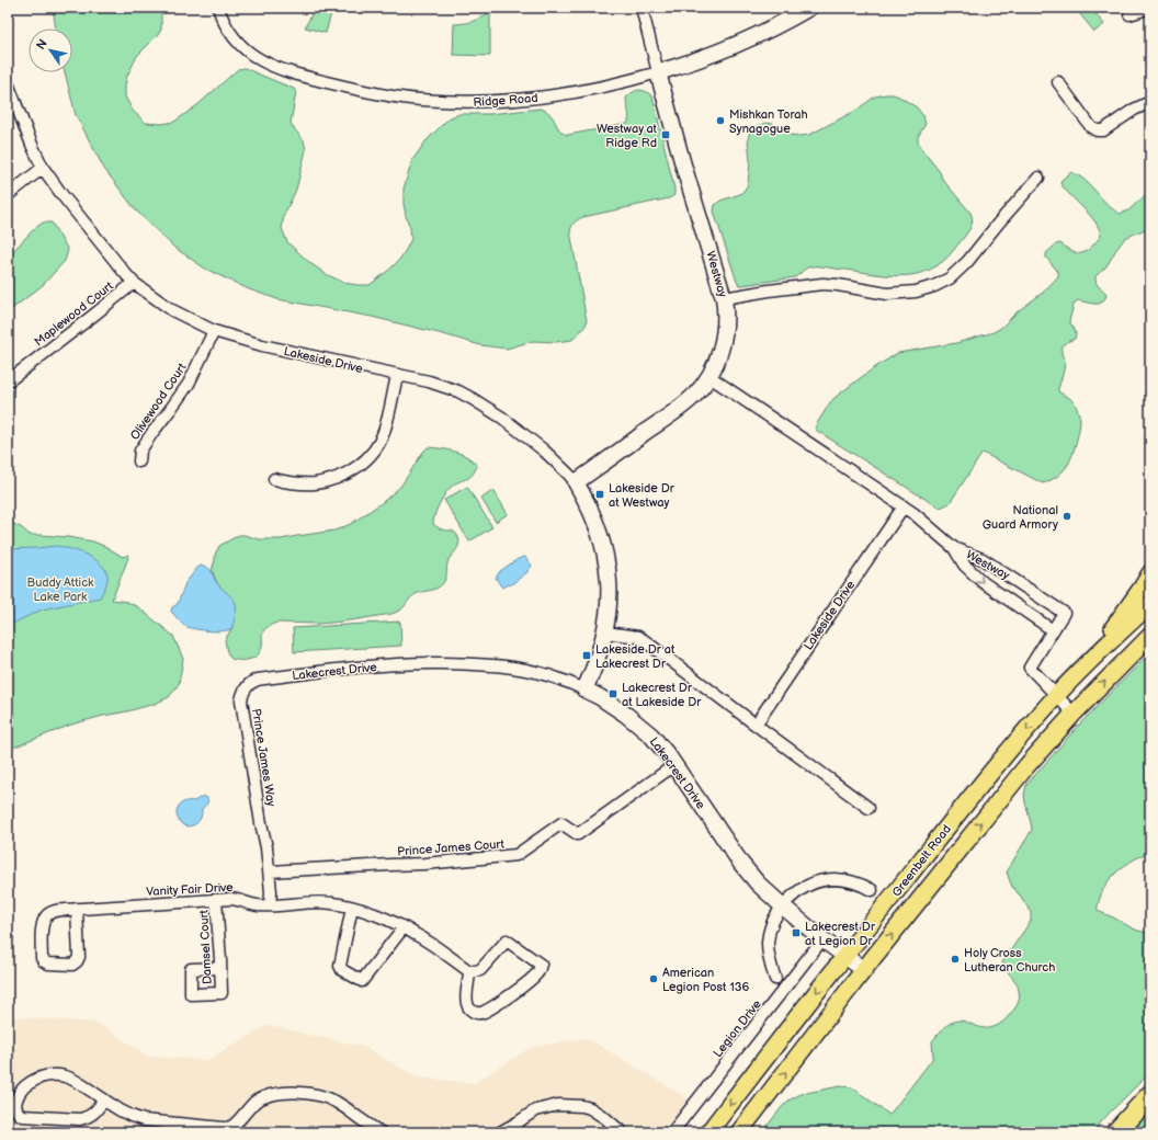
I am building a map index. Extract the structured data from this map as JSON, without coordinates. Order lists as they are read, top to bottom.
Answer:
{
  "streets": {
    "main road": ["Greenbelt Road"],
    "street": [
      "Ridge Road",
      "Westway",
      "Maplewood Court",
      "Lakeside Drive",
      "Olivewood Court",
      "Lakecrest Drive",
      "Prince James Way",
      "Prince James Court",
      "Vanity Fair Drive",
      "Damsel Court",
      "Legion Drive"
    ]
  },
  "crossings": [
    ["Ridge Road", "Westway"],
    ["Westway", "Lakeside Drive"],
    ["Maplewood Court", "Lakeside Drive"],
    ["Lakeside Drive", "Olivewood Court"],
    ["Lakeside Drive", "Lakecrest Drive"],
    ["Lakecrest Drive", "Prince James Way"],
    ["Lakecrest Drive", "Prince James Court"],
    ["Lakecrest Drive", "Greenbelt Road"],
    ["Lakecrest Drive", "Legion Drive"],
    ["Prince James Way", "Prince James Court"],
    ["Vanity Fair Drive", "Damsel Court"]
  ],
  "parks": ["Buddy Attick Lake Park"],
  "places": {
    "other": [
      "Mishkan Torah Synagogue",
      "National Guard Armory",
      "Holy Cross Lutheran Church",
      "American Legion Post 136"
    ],
    "transit": [
      "Westway at Ridge Rd",
      "Lakeside Dr at Westway",
      "Lakeside Dr at Lakecrest Dr",
      "Lakecrest Dr at Lakeside Dr",
      "Lakecrest Dr at Legion Dr"
    ]
  },
  "north": "top left"
}
